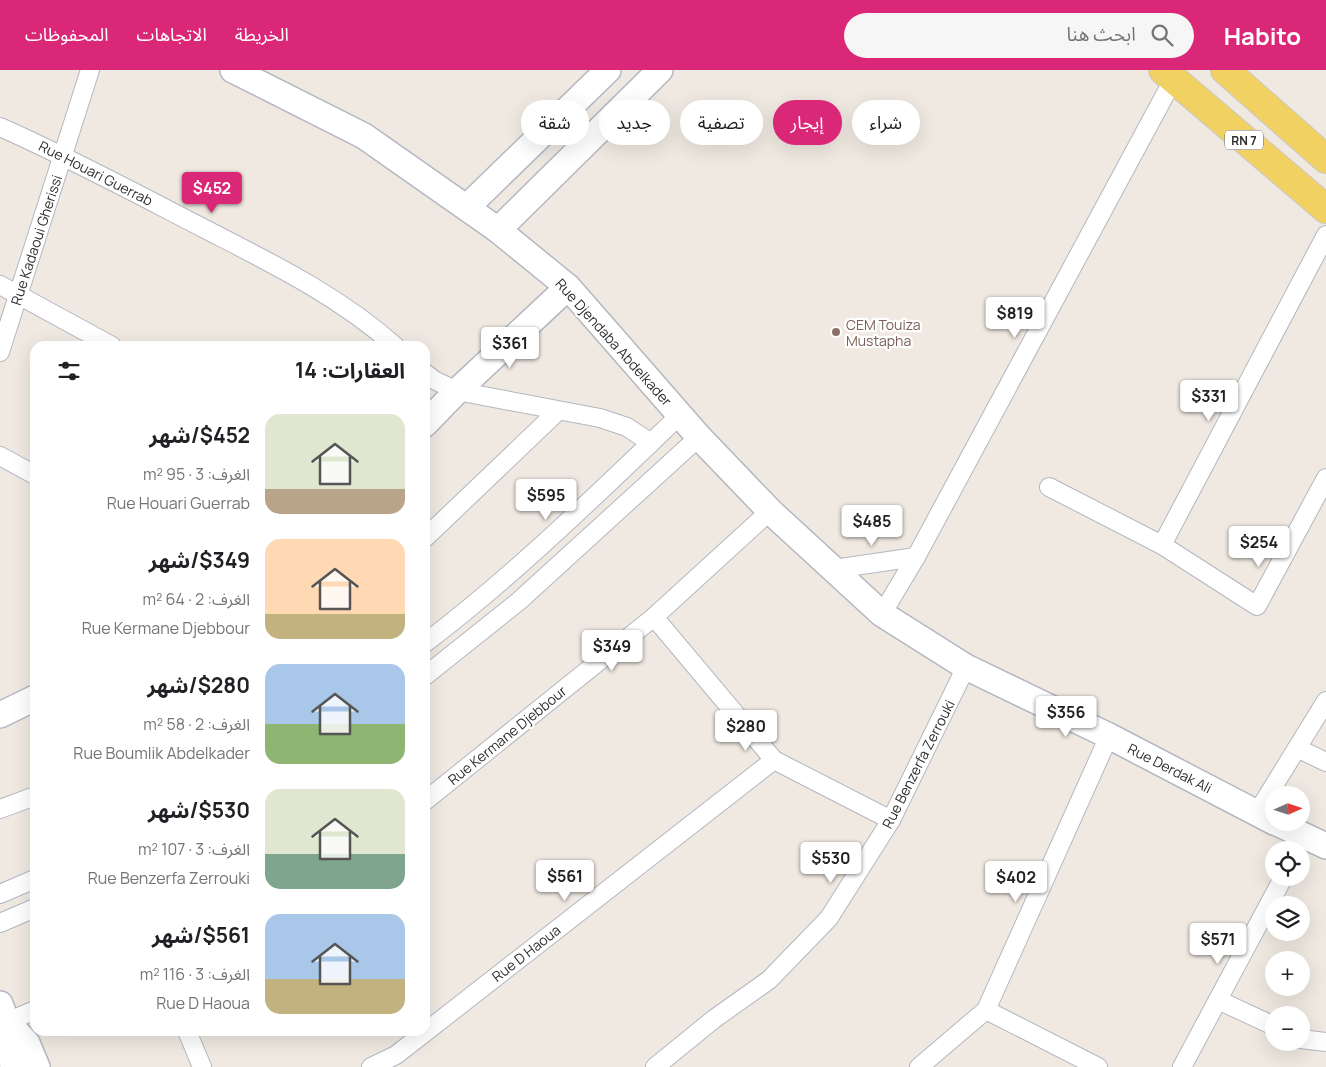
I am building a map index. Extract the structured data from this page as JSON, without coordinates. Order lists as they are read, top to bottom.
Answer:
{
  "streets": {
    "main road": ["RN 7"],
    "street": [
      "Rue Houari Guerrab",
      "Rue Kadaoui Gherissi",
      "Rue Djendaba Abdelkader",
      "Rue Kermane Djebbour",
      "Rue Benzerfa Zerrouki",
      "Rue Derdak Ali",
      "Rue D Haoua"
    ]
  },
  "crossings": [
    ["Rue Houari Guerrab", "Rue Kadaoui Gherissi"],
    ["Rue Djendaba Abdelkader", "Rue Kermane Djebbour"],
    ["Rue Djendaba Abdelkader", "Rue Derdak Ali"],
    ["Rue Benzerfa Zerrouki", "Rue Derdak Ali"]
  ],
  "places": ["CEM Touiza Mustapha"],
  "north": "right",
  "page": {
    "header": "Habito",
    "search": "ابحث هنا",
    "nav": ["الخريطة", "الاتجاهات", "المحفوظات"],
    "chip": [
      "شراء",
      "إيجار",
      "تصفية",
      "جديد",
      "شقة"
    ],
    "price": [
      "$452",
      "$819",
      "$361",
      "$331",
      "$595",
      "$485",
      "$254",
      "$349",
      "$356",
      "$280",
      "$530",
      "$561",
      "$402",
      "$571"
    ],
    "heading": "العقارات: 14",
    "list": [
      {
        "name": "$452/شهر",
        "note": "الغرف: 3 · 95 m² · Rue Houari Guerrab"
      },
      {
        "name": "$349/شهر",
        "note": "الغرف: 2 · 64 m² · Rue Kermane Djebbour"
      },
      {
        "name": "$280/شهر",
        "note": "الغرف: 2 · 58 m² · Rue Boumlik Abdelkader"
      },
      {
        "name": "$530/شهر",
        "note": "الغرف: 3 · 107 m² · Rue Benzerfa Zerrouki"
      },
      {
        "name": "$561/شهر",
        "note": "الغرف: 3 · 116 m² · Rue D Haoua"
      }
    ],
    "map_buttons": ["+", "−"]
  }
}
